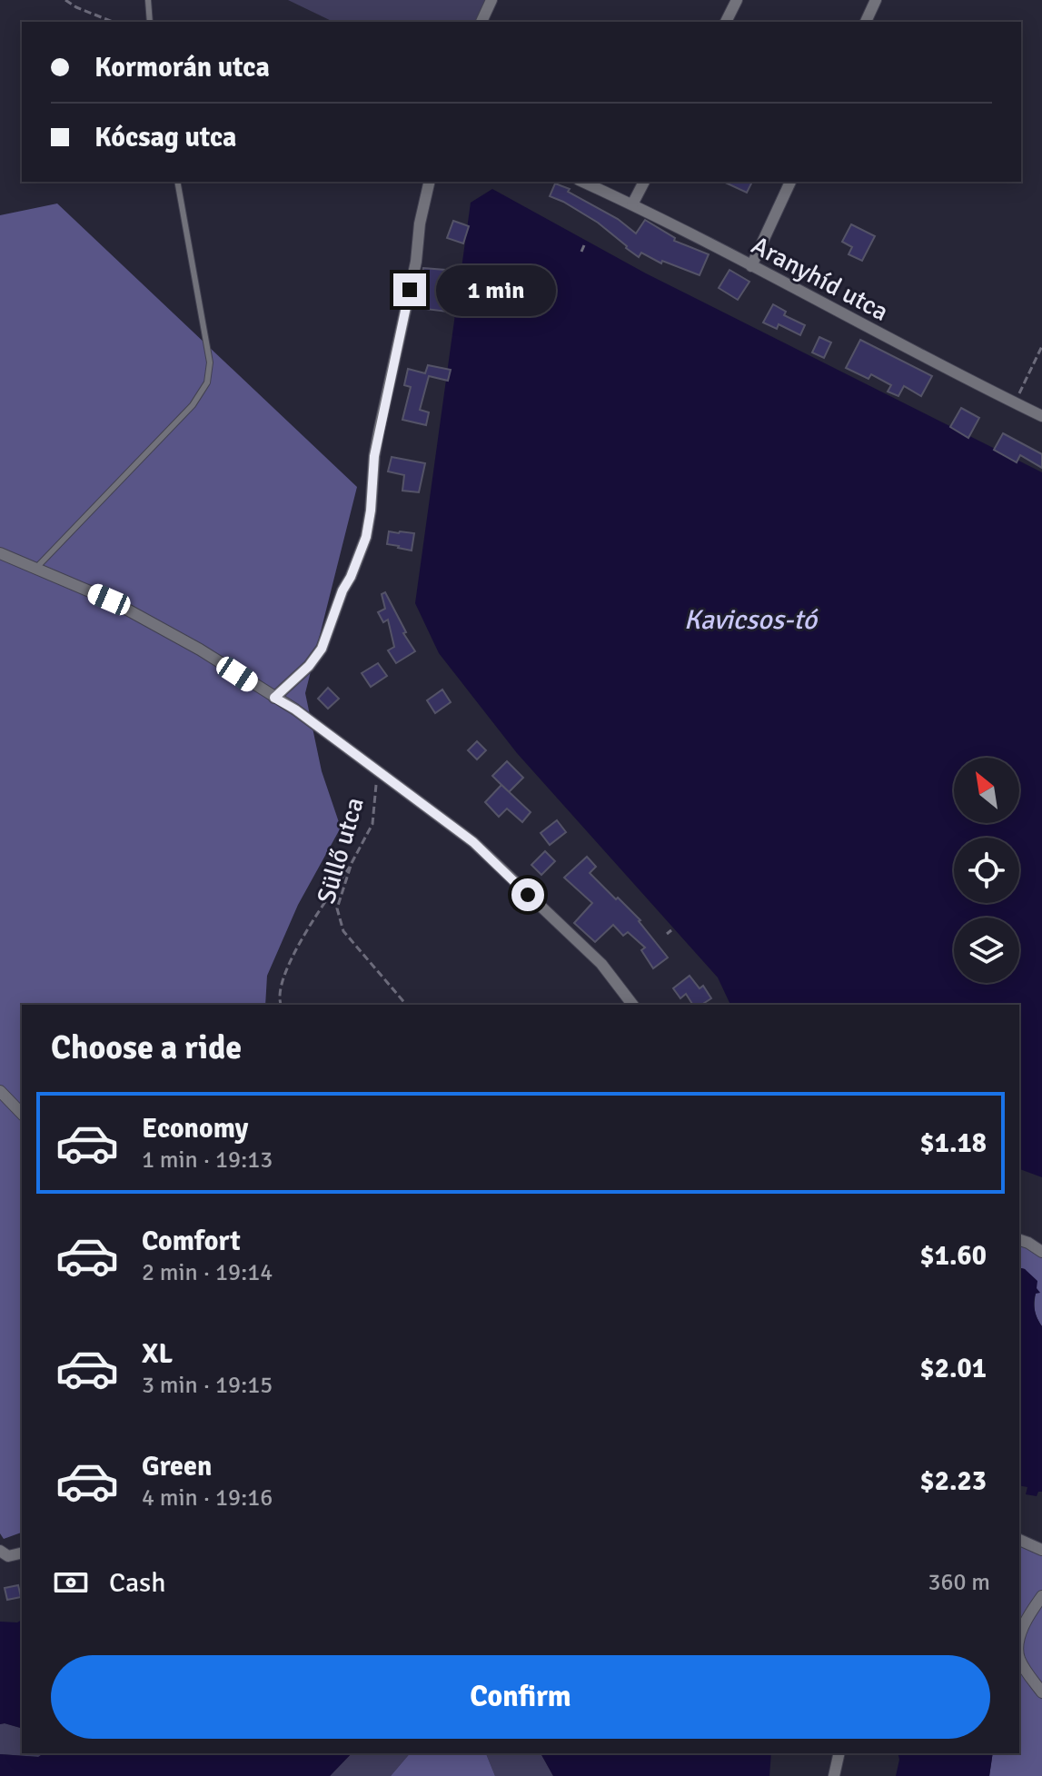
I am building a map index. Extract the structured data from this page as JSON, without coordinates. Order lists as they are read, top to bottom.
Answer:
{
  "streets": {
    "street": ["Aranyhíd utca"],
    "path": ["Süllő utca"]
  },
  "water": ["Kavicsos-tó"],
  "north": "top left",
  "page": {
    "banner": ["Kormorán utca", "Kócsag utca"],
    "bubble": "1 min",
    "heading": "Choose a ride",
    "list": [
      {
        "name": "Economy",
        "note": "1 min · 19:13",
        "value": "$1.18"
      },
      {
        "name": "Comfort",
        "note": "2 min · 19:14",
        "value": "$1.60"
      },
      {
        "name": "XL",
        "note": "3 min · 19:15",
        "value": "$2.01"
      },
      {
        "name": "Green",
        "note": "4 min · 19:16",
        "value": "$2.23"
      }
    ],
    "pay": ["Cash", "360 m"],
    "buttons": "Confirm"
  }
}
